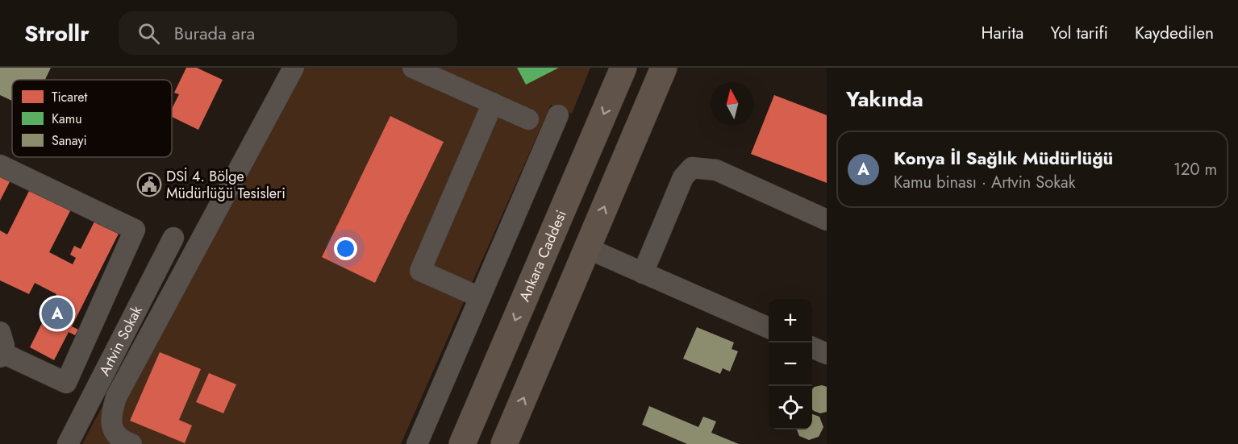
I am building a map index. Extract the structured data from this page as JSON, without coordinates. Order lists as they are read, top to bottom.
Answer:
{
  "streets": {
    "main road": ["Ankara Caddesi"],
    "street": ["Artvin Sokak"]
  },
  "places": {
    "public building": ["DSİ 4. Bölge Müdürlüğü Tesisleri"]
  },
  "legend": ["Ticaret", "Kamu", "Sanayi"],
  "north": "top",
  "page": {
    "header": "Strollr",
    "search": "Burada ara",
    "nav": ["Harita", "Yol tarifi", "Kaydedilen"],
    "heading": "Yakında",
    "list": [
      {
        "mark": "A",
        "name": "Konya İl Sağlık Müdürlüğü",
        "note": "Kamu binası · Artvin Sokak",
        "value": "120 m"
      }
    ],
    "pins": "A",
    "map_buttons": ["+", "−"]
  }
}
